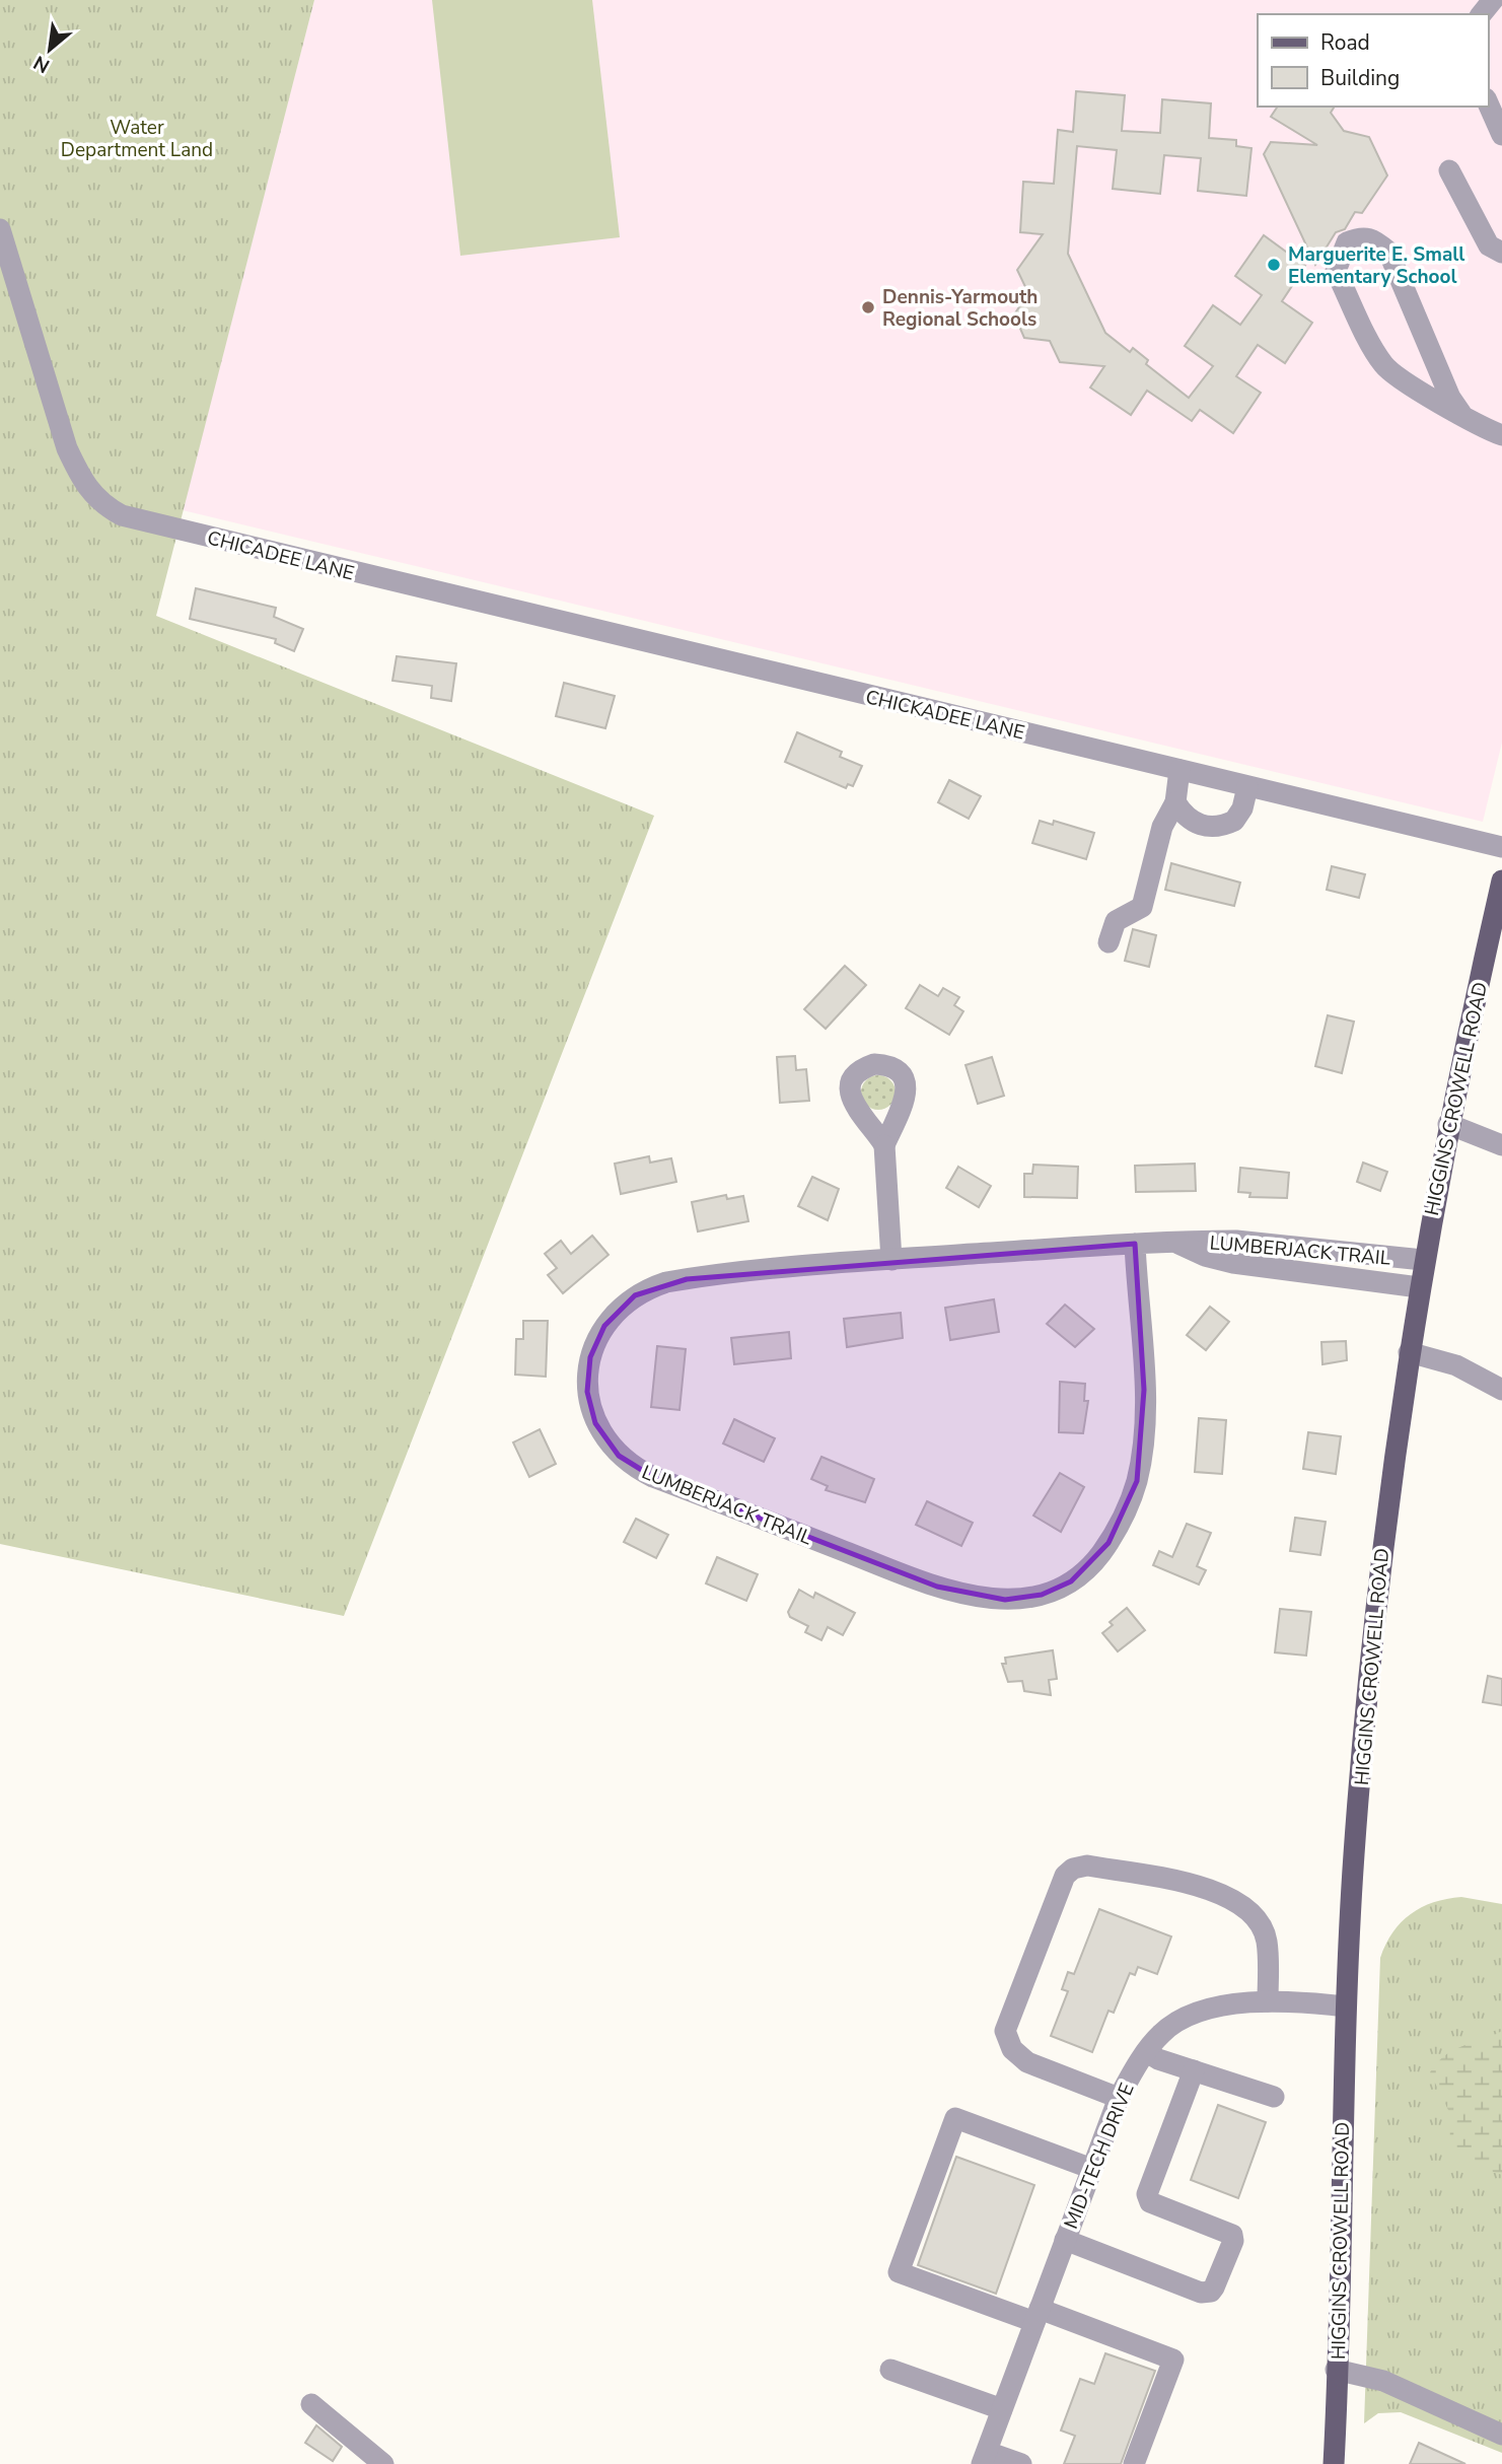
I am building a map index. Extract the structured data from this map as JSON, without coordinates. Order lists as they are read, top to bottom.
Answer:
{
  "streets": {
    "main road": ["HIGGINS CROWELL ROAD"],
    "street": [
      "CHICADEE LANE",
      "CHICKADEE LANE",
      "LUMBERJACK TRAIL",
      "MID-TECH DRIVE"
    ]
  },
  "crossings": [
    ["CHICADEE LANE", "CHICKADEE LANE"],
    ["HIGGINS CROWELL ROAD", "LUMBERJACK TRAIL"],
    ["HIGGINS CROWELL ROAD", "MID-TECH DRIVE"]
  ],
  "parks": ["Water Department Land"],
  "places": ["Marguerite E. Small Elementary School", "Dennis-Yarmouth Regional Schools"],
  "legend": ["Road", "Building"],
  "north": "bottom left"
}
